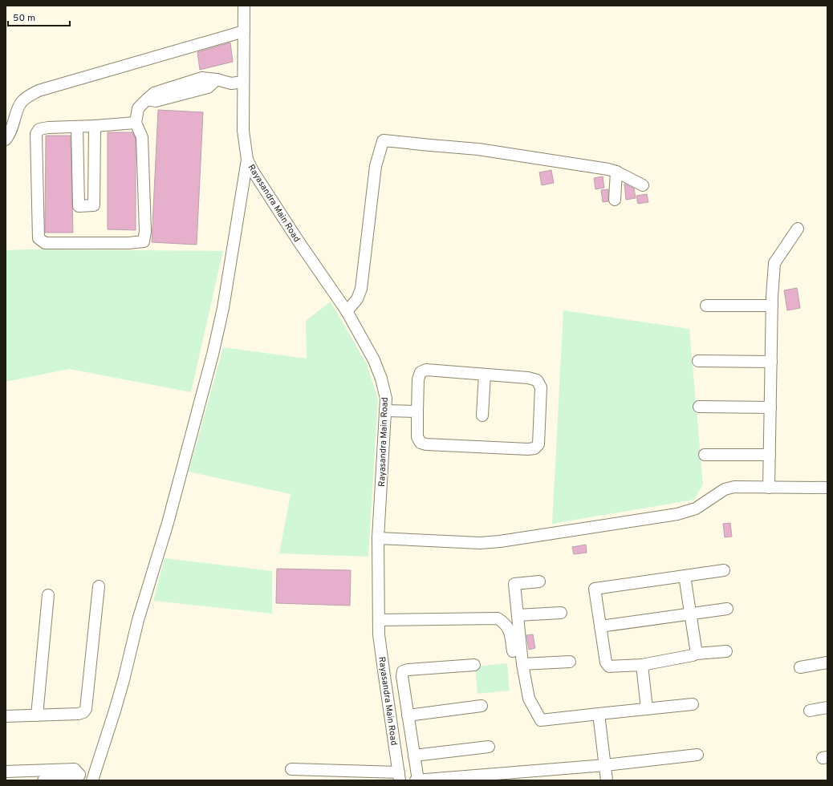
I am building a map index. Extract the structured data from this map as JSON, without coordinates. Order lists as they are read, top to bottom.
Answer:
{
  "streets": {
    "street": ["Rayasandra Main Road"]
  },
  "scale_bar": "50 m"
}
